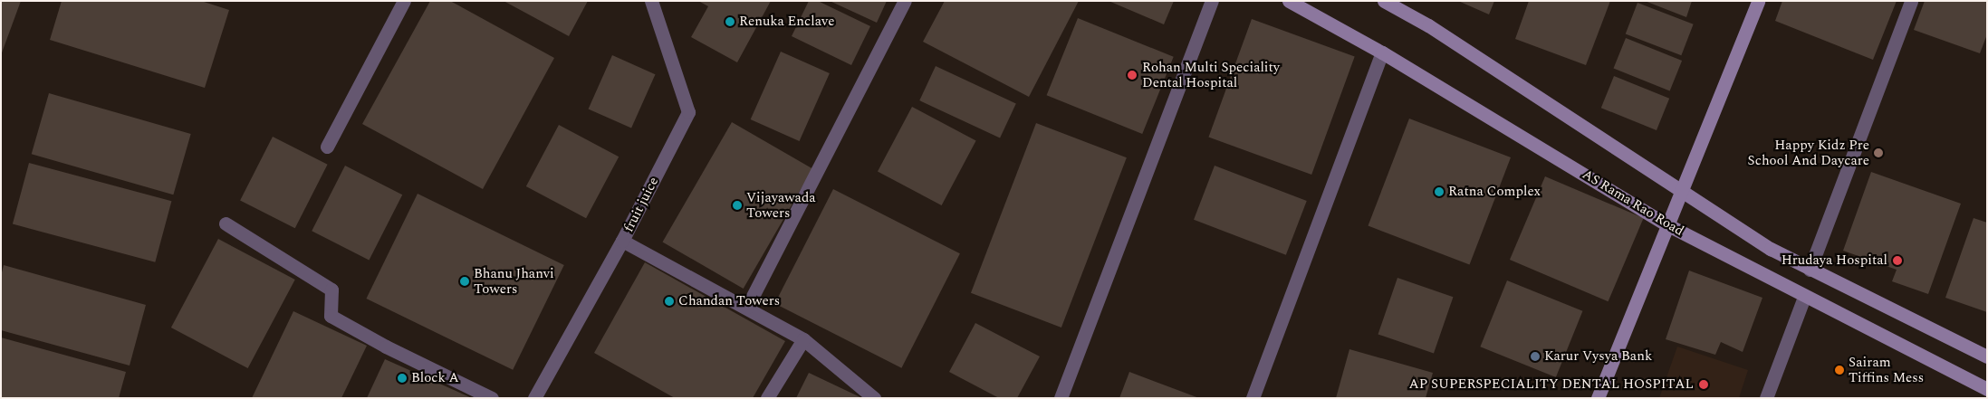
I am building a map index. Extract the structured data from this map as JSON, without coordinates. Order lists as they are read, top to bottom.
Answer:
{
  "streets": {
    "street": ["AS Rama Rao Road", "fruit juice"]
  },
  "places": [
    "Renuka Enclave",
    "Rohan Multi Speciality Dental Hospital",
    "Happy Kidz Pre School And Daycare",
    "Ratna Complex",
    "Vijayawada Towers",
    "Hrudaya Hospital",
    "Bhanu Jhanvi Towers",
    "Chandan Towers",
    "Karur Vysya Bank",
    "Sairam Tiffins Mess",
    "Block A",
    "AP SUPERSPECIALITY DENTAL HOSPITAL"
  ]
}
